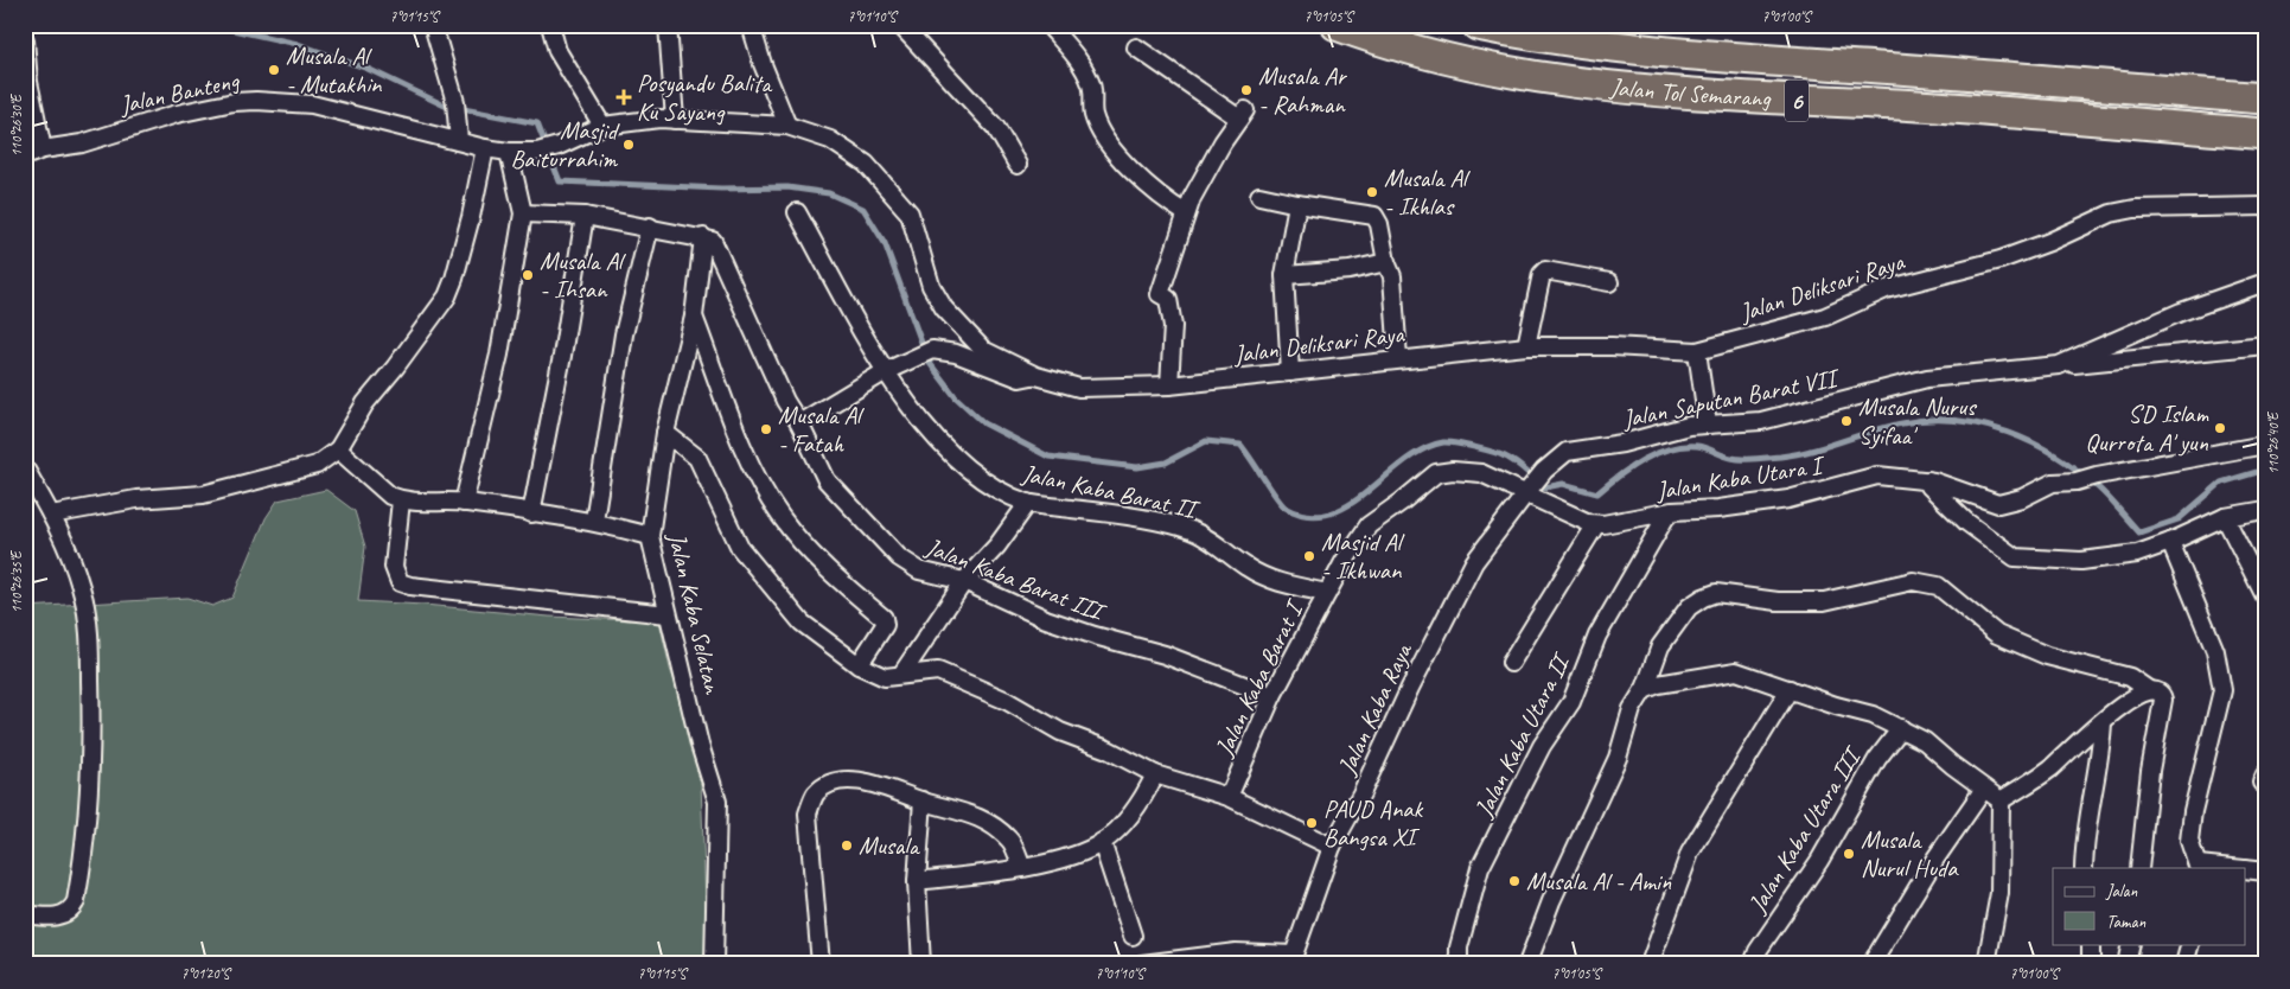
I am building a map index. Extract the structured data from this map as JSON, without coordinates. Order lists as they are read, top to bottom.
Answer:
{
  "streets": {
    "highway": ["Jalan Tol Semarang", "6"],
    "street": [
      "Jalan Banteng",
      "Jalan Deliksari Raya",
      "Jalan Saputan Barat VII",
      "Jalan Kaba Utara I",
      "Jalan Kaba Barat II",
      "Jalan Kaba Barat III",
      "Jalan Kaba Selatan",
      "Jalan Kaba Barat I",
      "Jalan Kaba Raya",
      "Jalan Kaba Utara II",
      "Jalan Kaba Utara III"
    ]
  },
  "crossings": [
    ["Jalan Banteng", "Jalan Deliksari Raya"],
    ["Jalan Saputan Barat VII", "Jalan Kaba Barat I"],
    ["Jalan Saputan Barat VII", "Jalan Kaba Raya"],
    ["Jalan Kaba Utara I", "Jalan Kaba Utara II"],
    ["Jalan Kaba Barat II", "Jalan Kaba Barat I"],
    ["Jalan Kaba Barat III", "Jalan Kaba Selatan"],
    ["Jalan Kaba Barat III", "Jalan Kaba Barat I"],
    ["Jalan Kaba Barat I", "Jalan Kaba Raya"]
  ],
  "places": {
    "other": [
      "Musala Al - Mutakhin",
      "Musala Ar - Rahman",
      "Masjid Baiturrahim",
      "Musala Al - Ikhlas",
      "Musala Al - Ihsan",
      "Musala Nurus Syifaa'",
      "SD Islam Qurrota A' yun",
      "Musala Al - Fatah",
      "Masjid Al - Ikhwan",
      "PAUD Anak Bangsa XI",
      "Musala",
      "Musala Nurul Huda",
      "Musala Al - Amin"
    ],
    "health": ["Posyandu Balita Ku Sayang"]
  },
  "legend": ["Jalan", "Taman"],
  "coordinates": [
    "7°01'15\"S",
    "7°01'10\"S",
    "7°01'05\"S",
    "7°01'00\"S",
    "110°26'30\"E",
    "110°26'40\"E",
    "110°26'35\"E",
    "7°01'20\"S"
  ]
}
